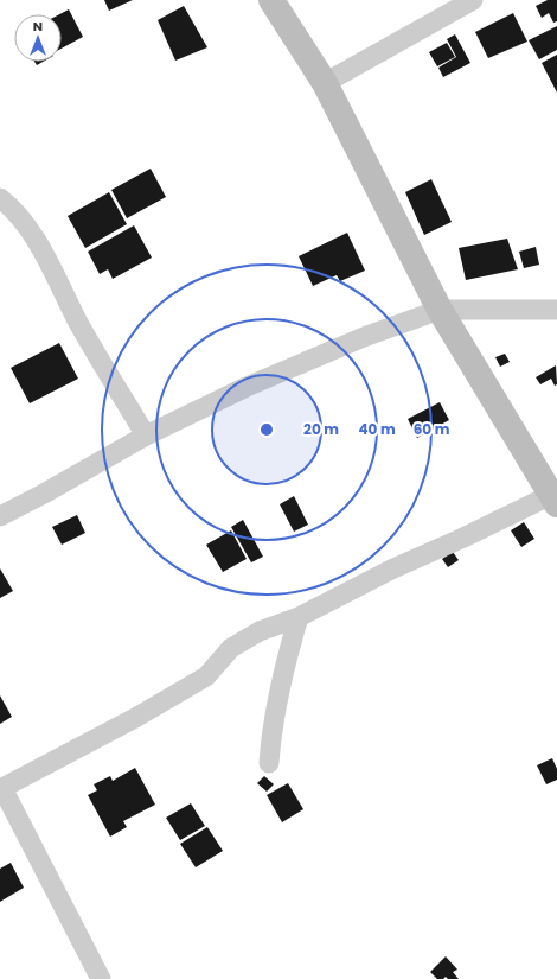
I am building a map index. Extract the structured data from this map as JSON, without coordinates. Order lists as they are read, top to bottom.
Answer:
{
  "north": "top",
  "rings": ["20 m", "40 m", "60 m"]
}
